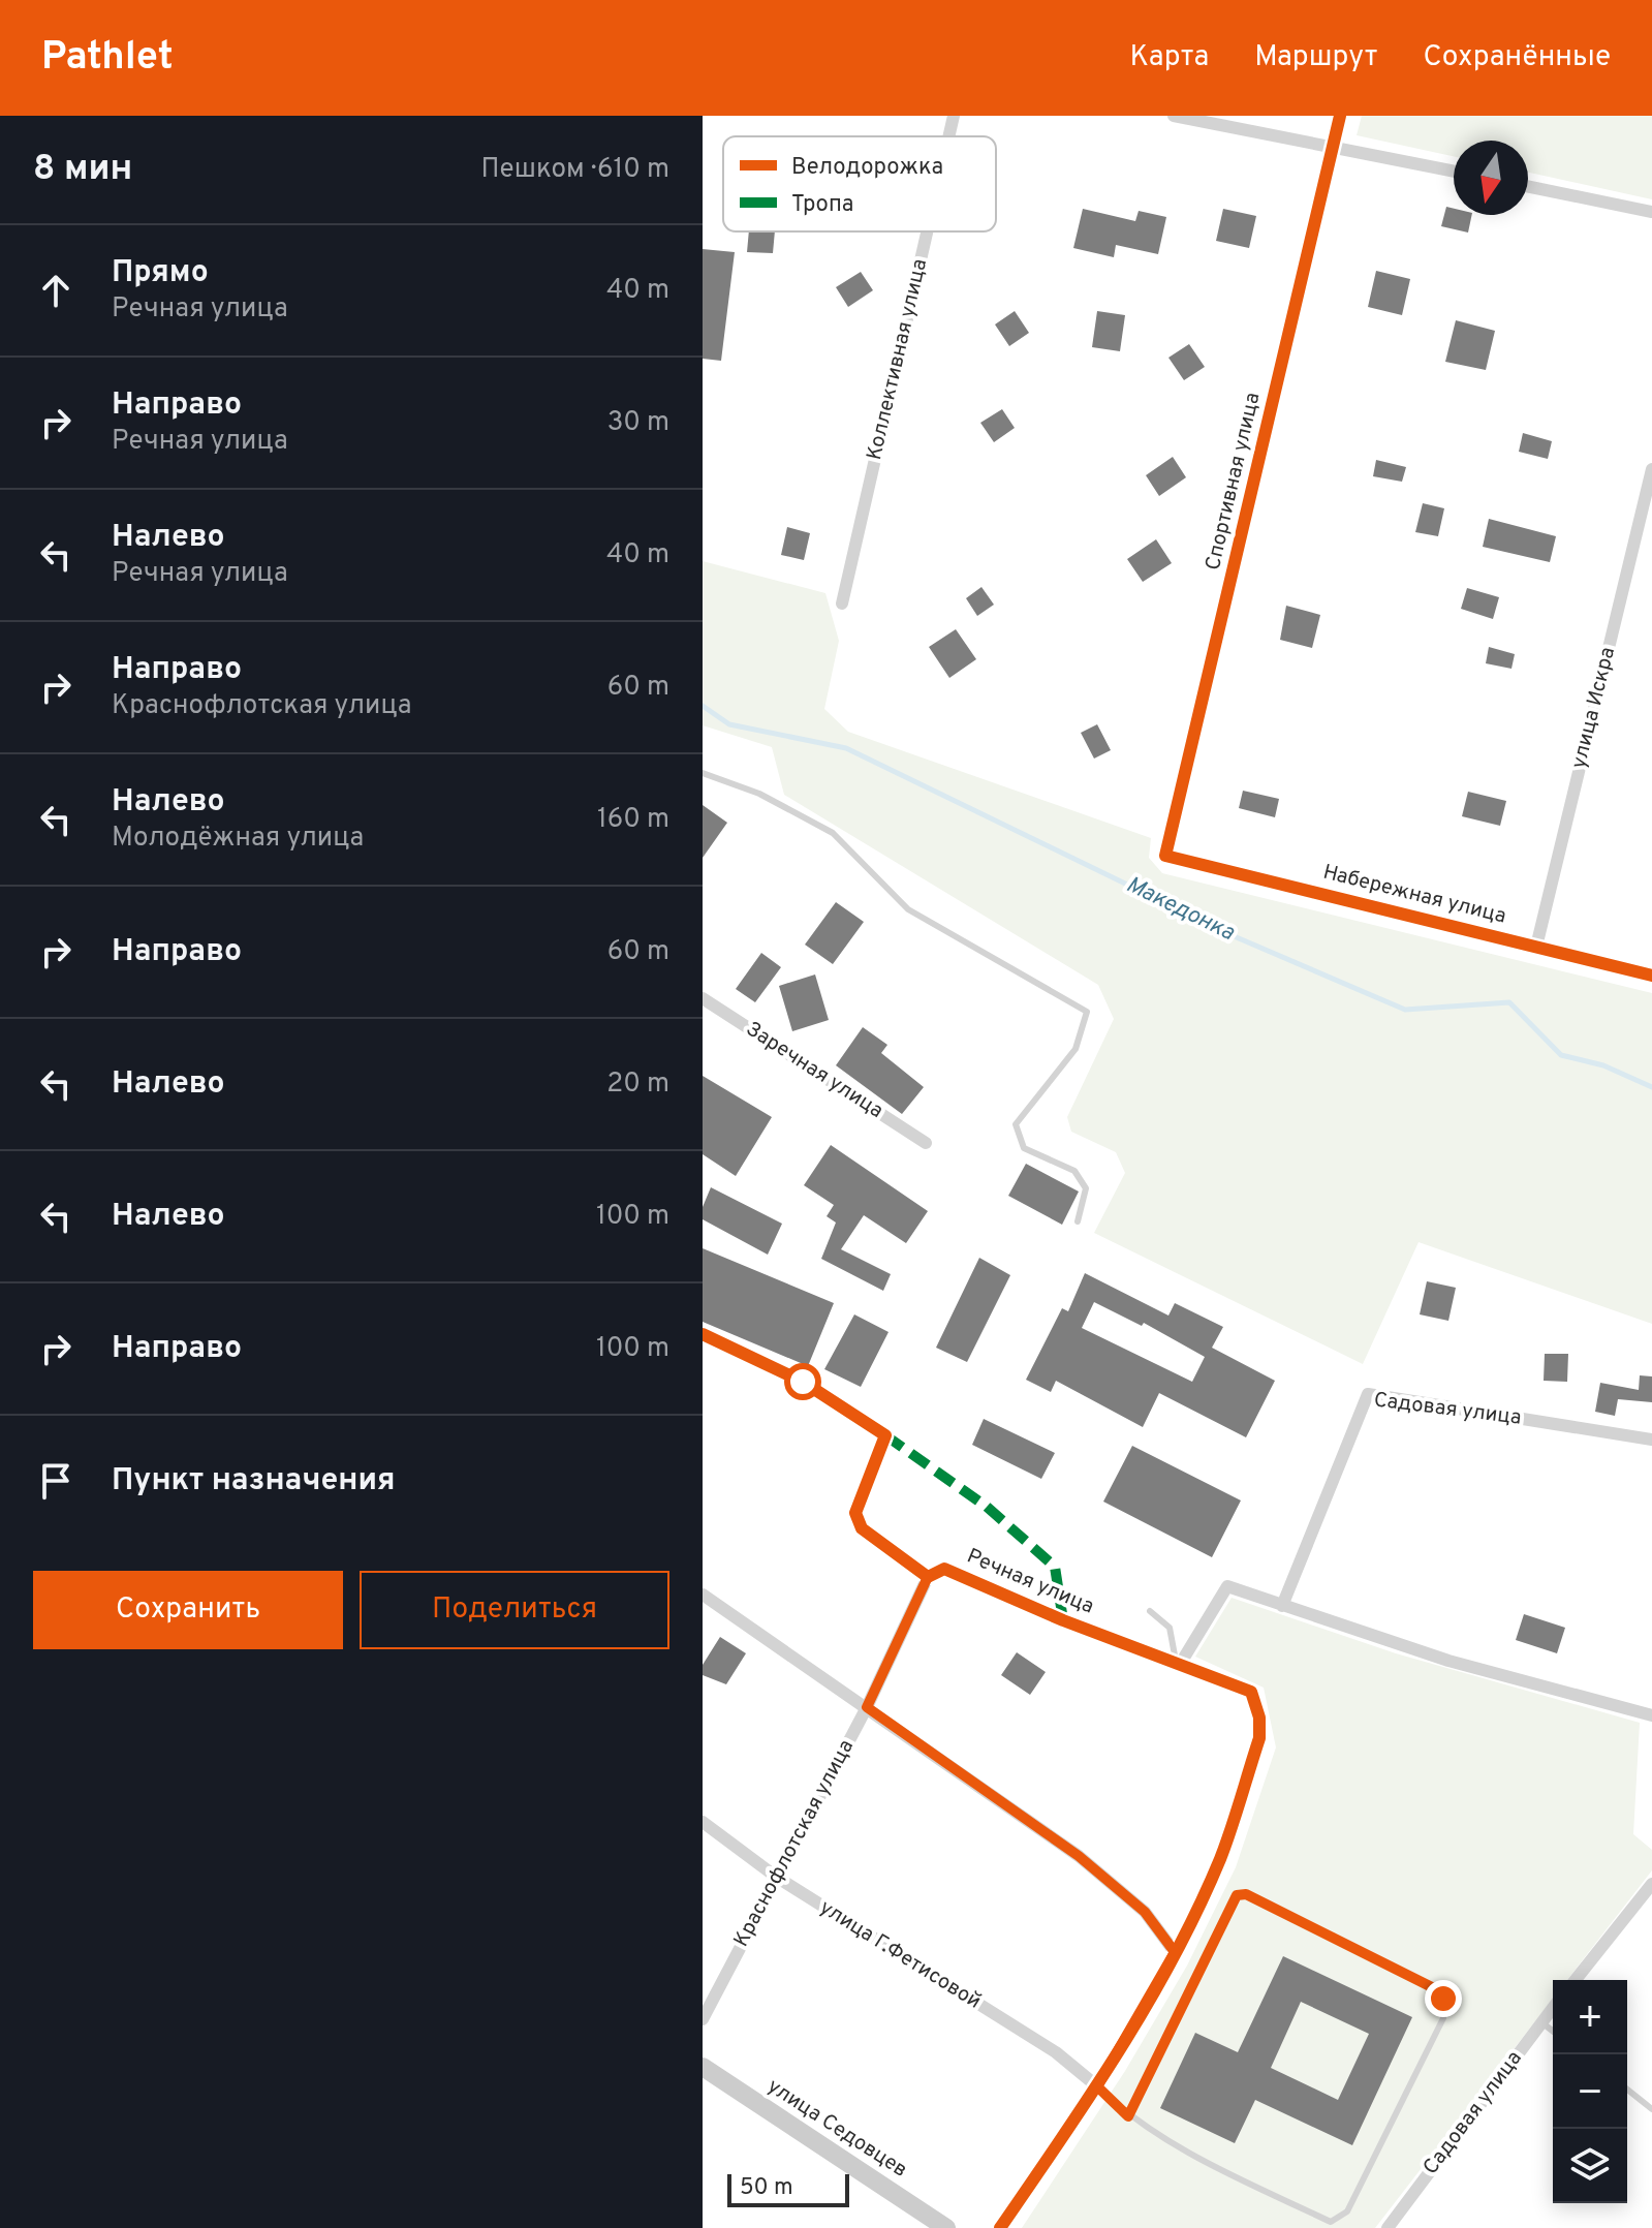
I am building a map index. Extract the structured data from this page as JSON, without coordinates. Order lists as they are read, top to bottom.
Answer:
{
  "streets": {
    "street": [
      "Коллективная улица",
      "Спортивная улица",
      "улица Искра",
      "Набережная улица",
      "Заречная улица",
      "Садовая улица",
      "Речная улица",
      "Краснофлотская улица",
      "улица Г.Фетисовой",
      "улица Седовцев"
    ]
  },
  "crossings": [
    ["Спортивная улица", "Набережная улица"],
    ["улица Искра", "Набережная улица"],
    ["Речная улица", "Краснофлотская улица"],
    ["Краснофлотская улица", "улица Г.Фетисовой"]
  ],
  "water": ["Македонка"],
  "legend": ["Велодорожка", "Тропа"],
  "scale_bar": "50 m",
  "north": "bottom",
  "page": {
    "header": "Pathlet",
    "nav": ["Карта", "Маршрут", "Сохранённые"],
    "heading": ["8 мин", "Пешком · 610 m"],
    "list": [
      ["Прямо", "Речная улица", "40 m"],
      ["Направо", "Речная улица", "30 m"],
      ["Налево", "Речная улица", "40 m"],
      ["Направо", "Краснофлотская улица", "60 m"],
      ["Налево", "Молодёжная улица", "160 m"],
      ["Направо", "60 m"],
      ["Налево", "20 m"],
      ["Налево", "100 m"],
      ["Направо", "100 m"],
      "Пункт назначения"
    ],
    "buttons": ["Сохранить", "Поделиться"],
    "map_buttons": ["+", "−"],
    "scale": "50 m"
  }
}
